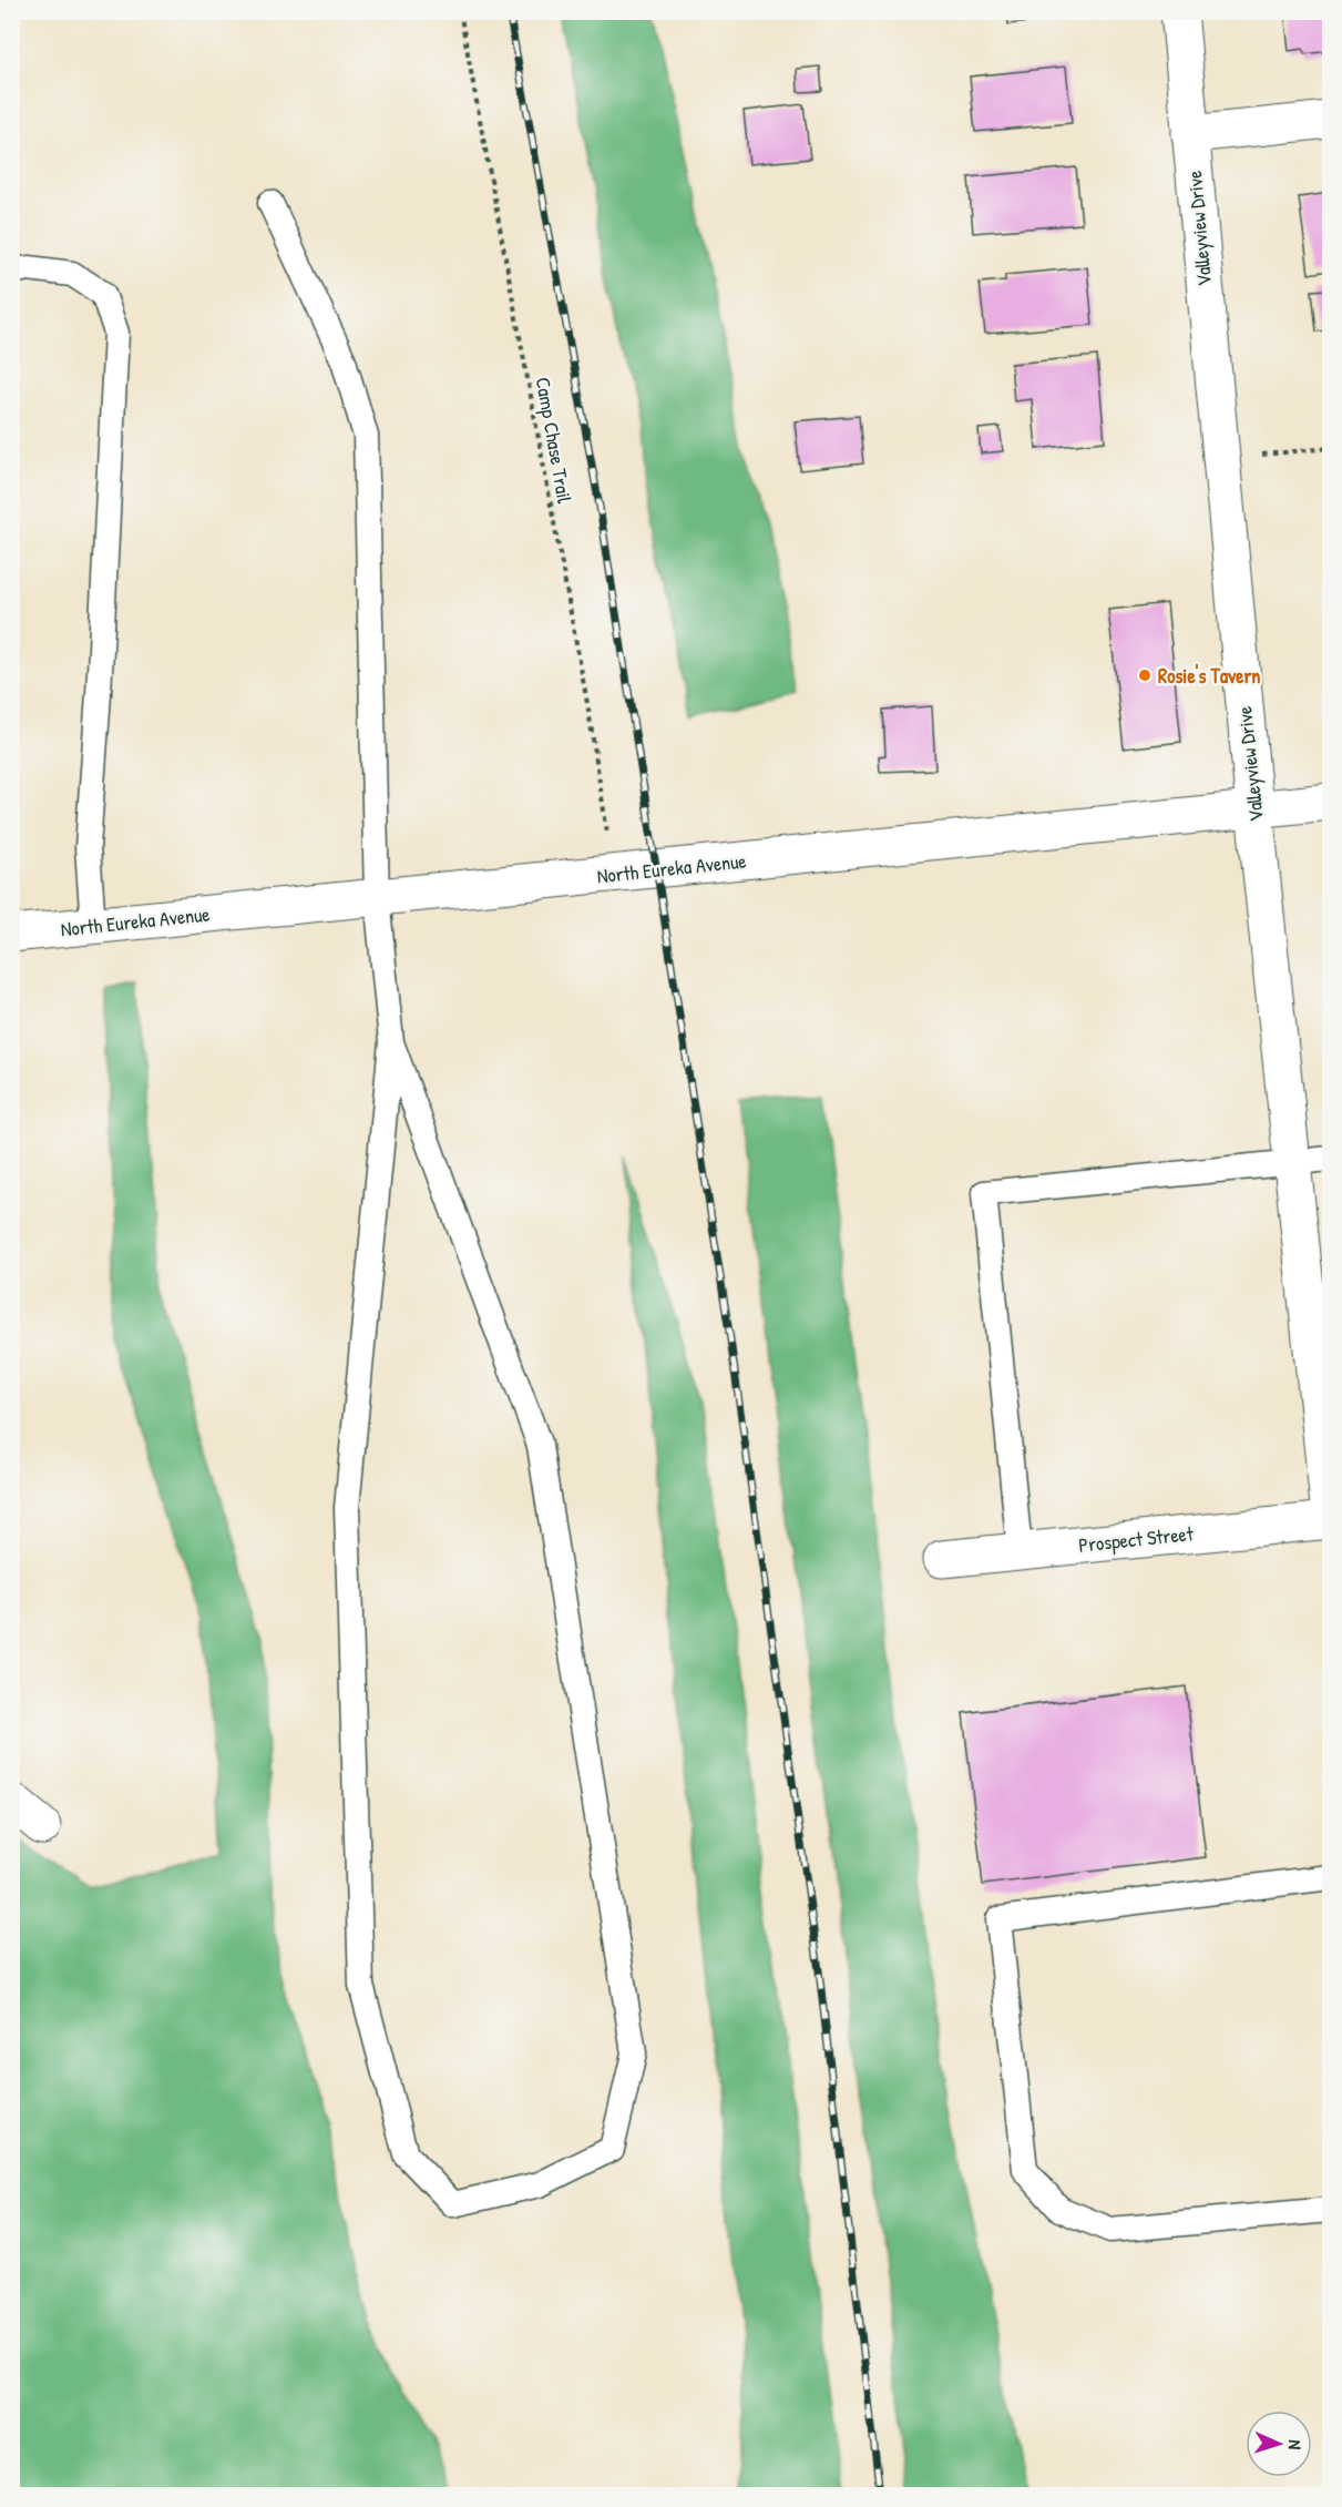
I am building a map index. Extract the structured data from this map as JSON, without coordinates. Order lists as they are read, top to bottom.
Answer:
{
  "streets": {
    "street": ["Valleyview Drive", "North Eureka Avenue", "Prospect Street"],
    "path": ["Camp Chase Trail"]
  },
  "crossings": [
    ["Valleyview Drive", "North Eureka Avenue"],
    ["Valleyview Drive", "Prospect Street"],
    ["Camp Chase Trail", "North Eureka Avenue"]
  ],
  "places": ["Rosie's Tavern"],
  "north": "right"
}
